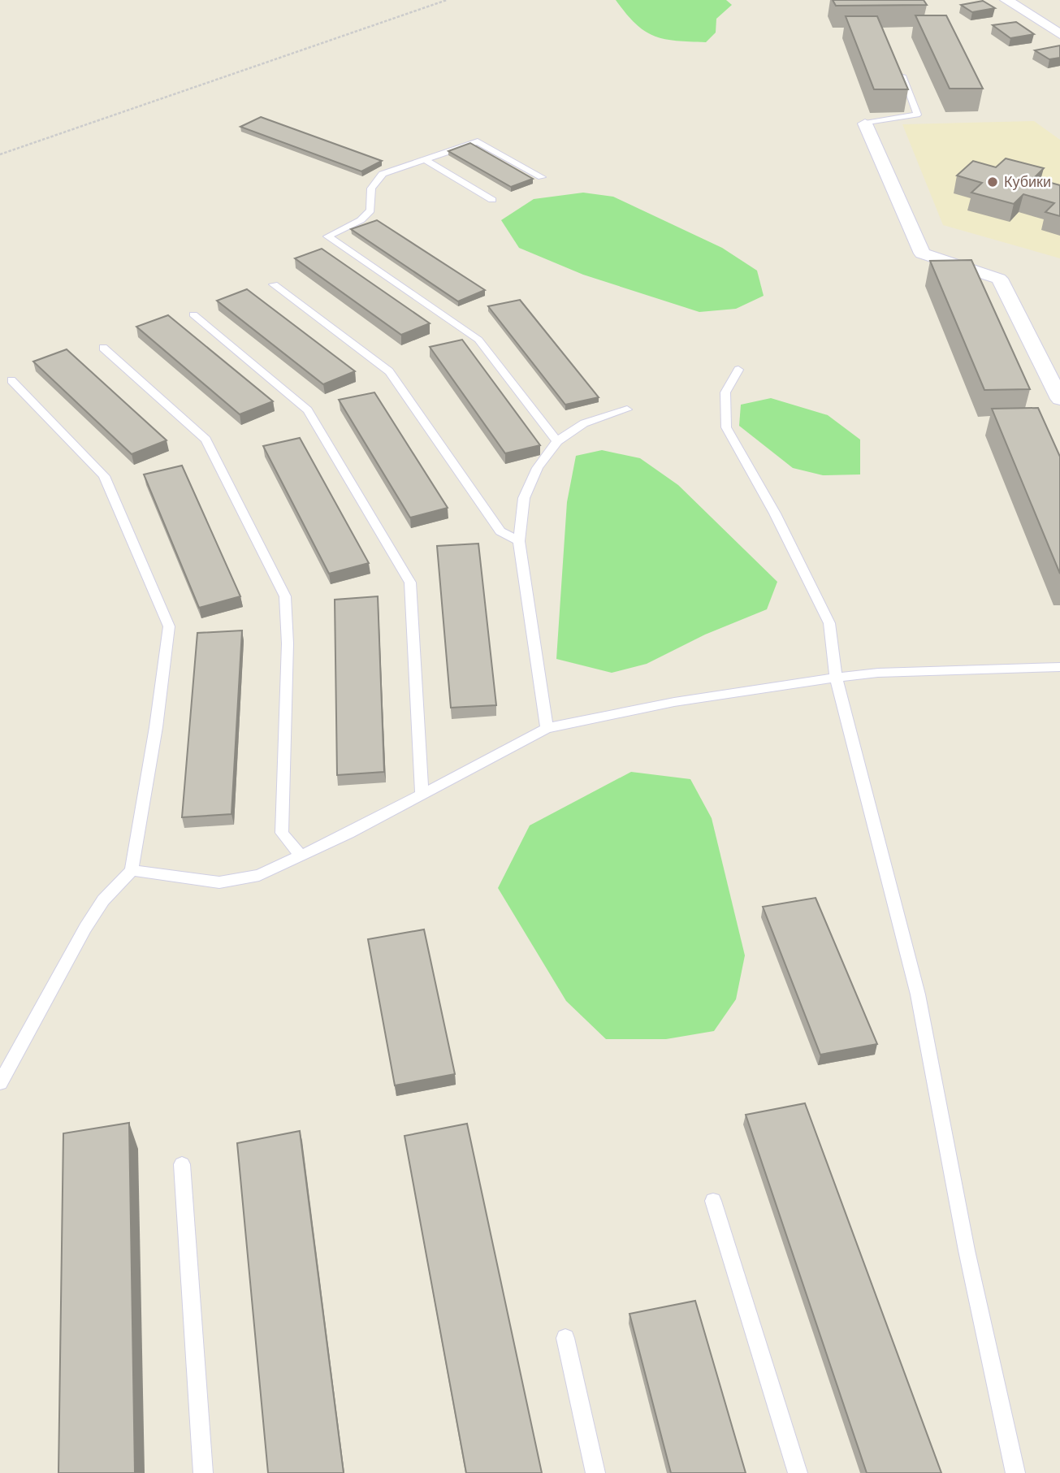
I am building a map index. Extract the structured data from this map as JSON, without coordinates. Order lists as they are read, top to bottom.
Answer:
{
  "places": ["Кубики"]
}
